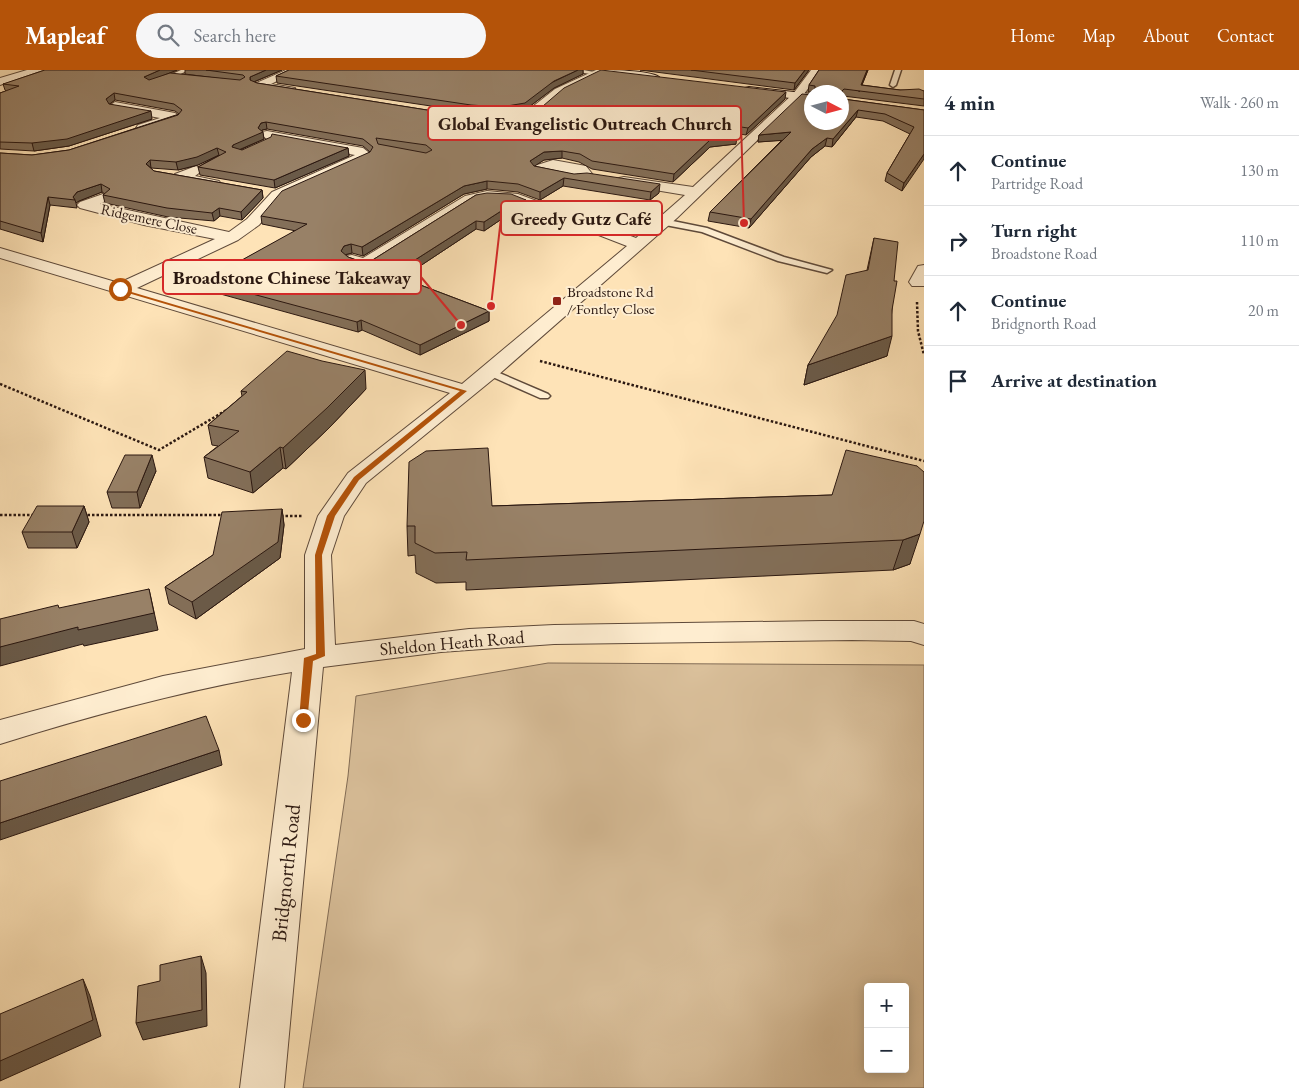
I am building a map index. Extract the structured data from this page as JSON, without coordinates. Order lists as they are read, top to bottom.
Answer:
{
  "streets": {
    "street": ["Ridgemere Close", "Sheldon Heath Road", "Bridgnorth Road"]
  },
  "crossings": [
    ["Sheldon Heath Road", "Bridgnorth Road"]
  ],
  "places": {
    "other": ["Global Evangelistic Outreach Church", "Greedy Gutz Café", "Broadstone Chinese Takeaway"],
    "transit": ["Broadstone Rd / Fontley Close"]
  },
  "north": "right",
  "page": {
    "header": "Mapleaf",
    "search": "Search here",
    "nav": [
      "Home",
      "Map",
      "About",
      "Contact"
    ],
    "heading": ["4 min", "Walk · 260 m"],
    "list": [
      ["Continue", "Partridge Road", "130 m"],
      ["Turn right", "Broadstone Road", "110 m"],
      ["Continue", "Bridgnorth Road", "20 m"],
      "Arrive at destination"
    ],
    "map_buttons": ["+", "−"]
  }
}
